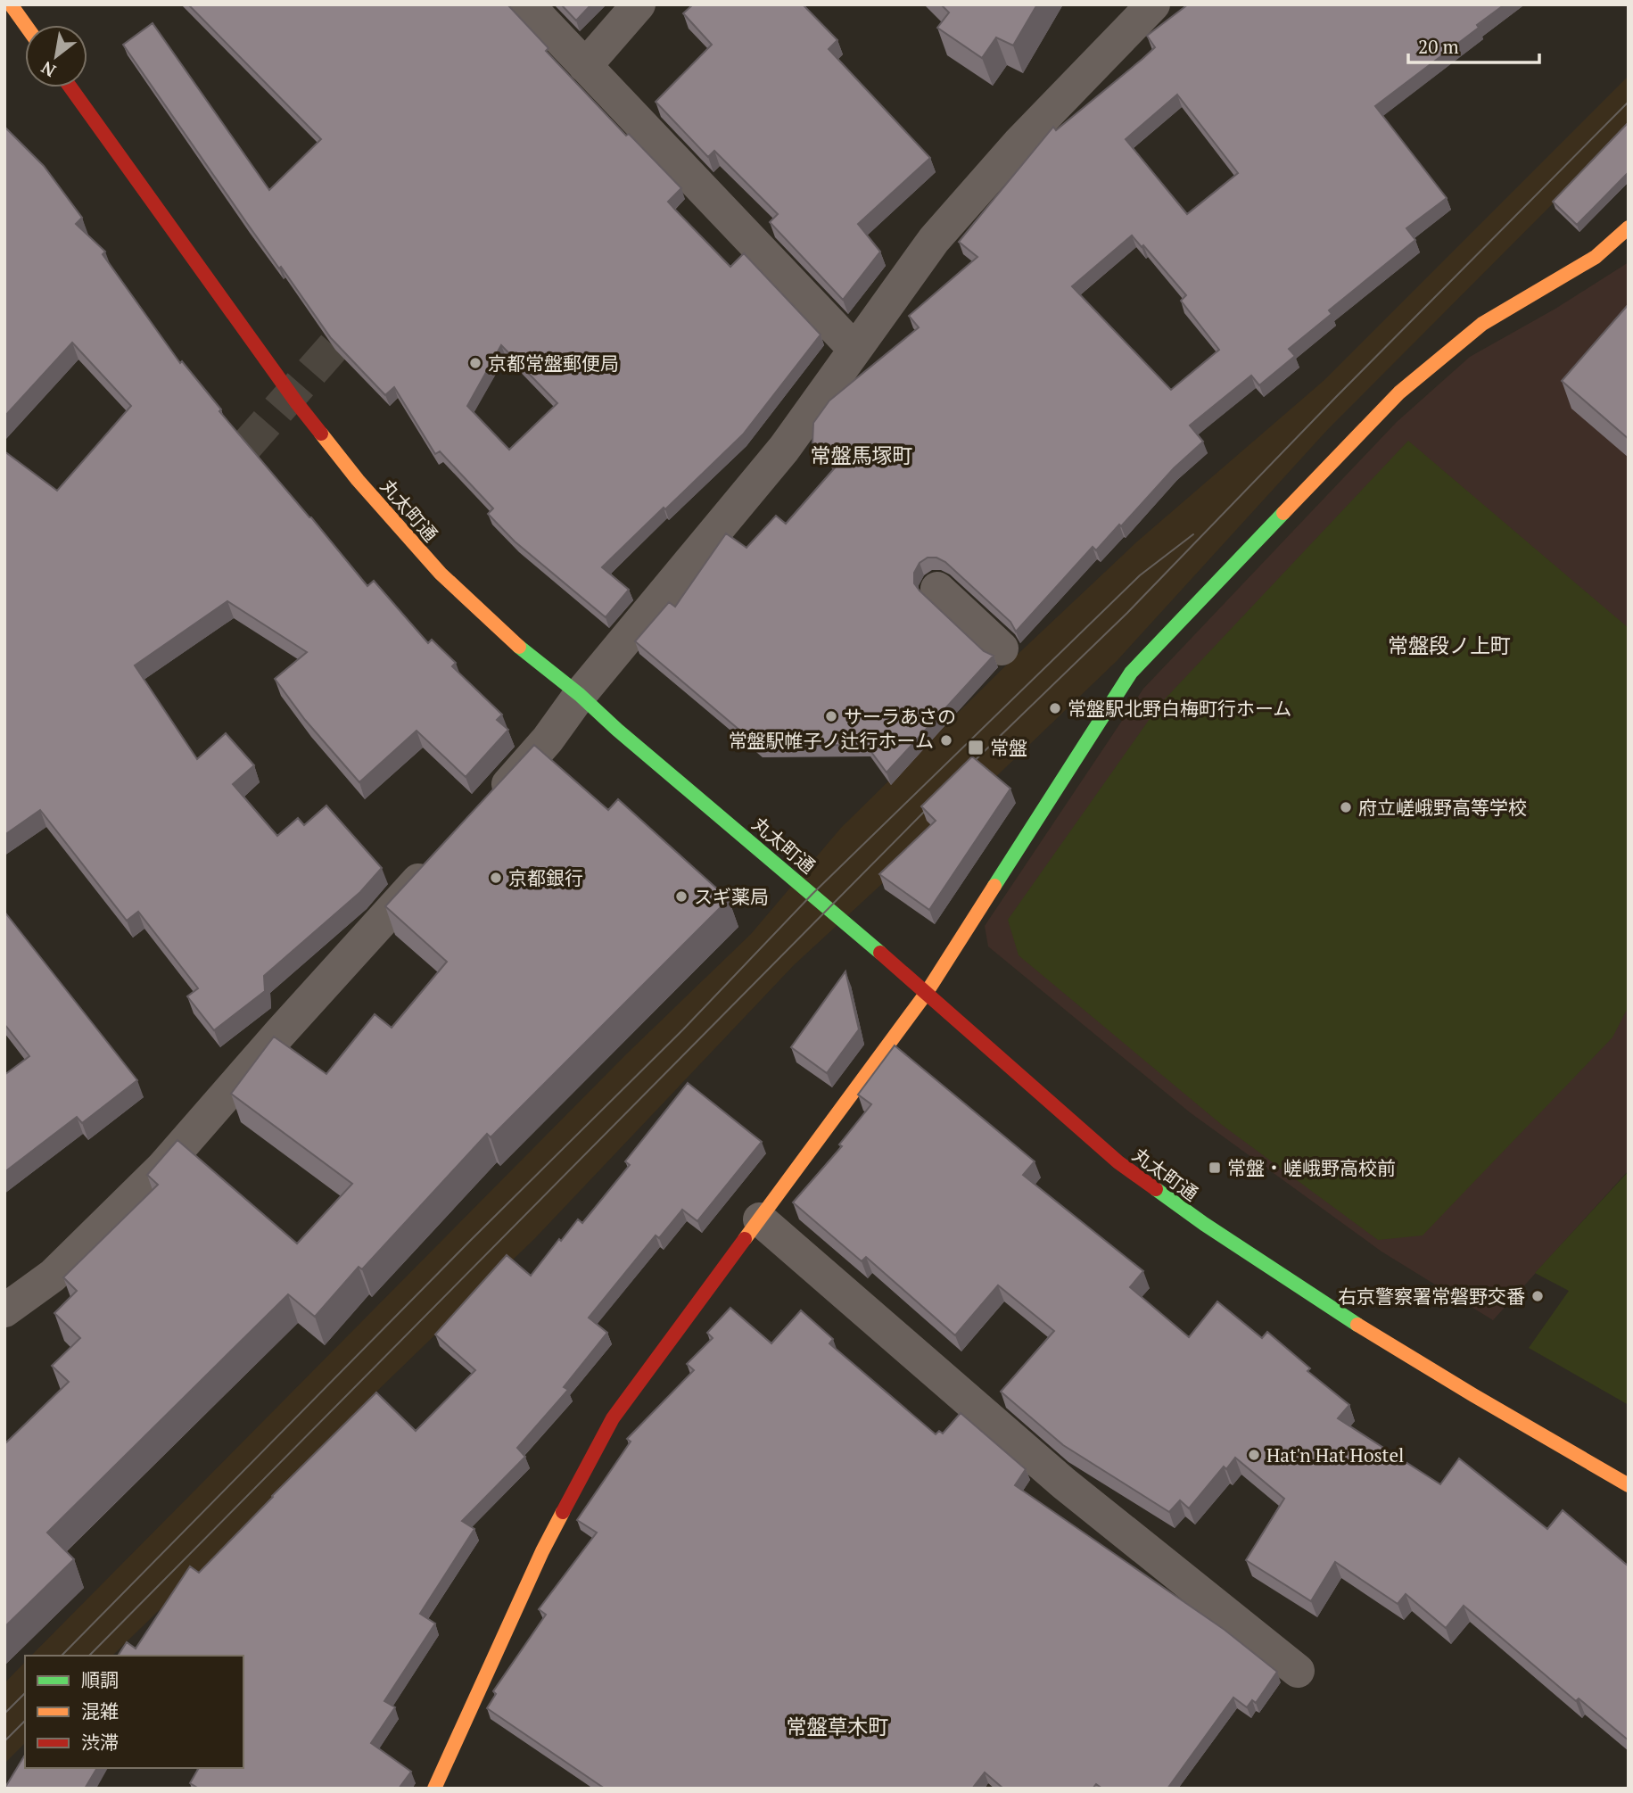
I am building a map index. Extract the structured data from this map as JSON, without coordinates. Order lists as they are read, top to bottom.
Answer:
{
  "streets": {
    "main road": ["丸太町通"]
  },
  "districts": ["常盤馬塚町", "常盤段ノ上町", "常盤草木町"],
  "places": {
    "other": [
      "京都常盤郵便局",
      "常盤駅北野白梅町行ホーム",
      "サーラあさの",
      "常盤駅帷子ノ辻行ホーム",
      "府立嵯峨野高等学校",
      "京都銀行",
      "スギ薬局",
      "右京警察署常磐野交番",
      "Hat'n Hat Hostel"
    ],
    "transit": ["常盤", "常盤・嵯峨野高校前"]
  },
  "legend": ["順調", "混雑", "渋滞"],
  "scale_bar": "20 m",
  "north": "bottom left"
}
